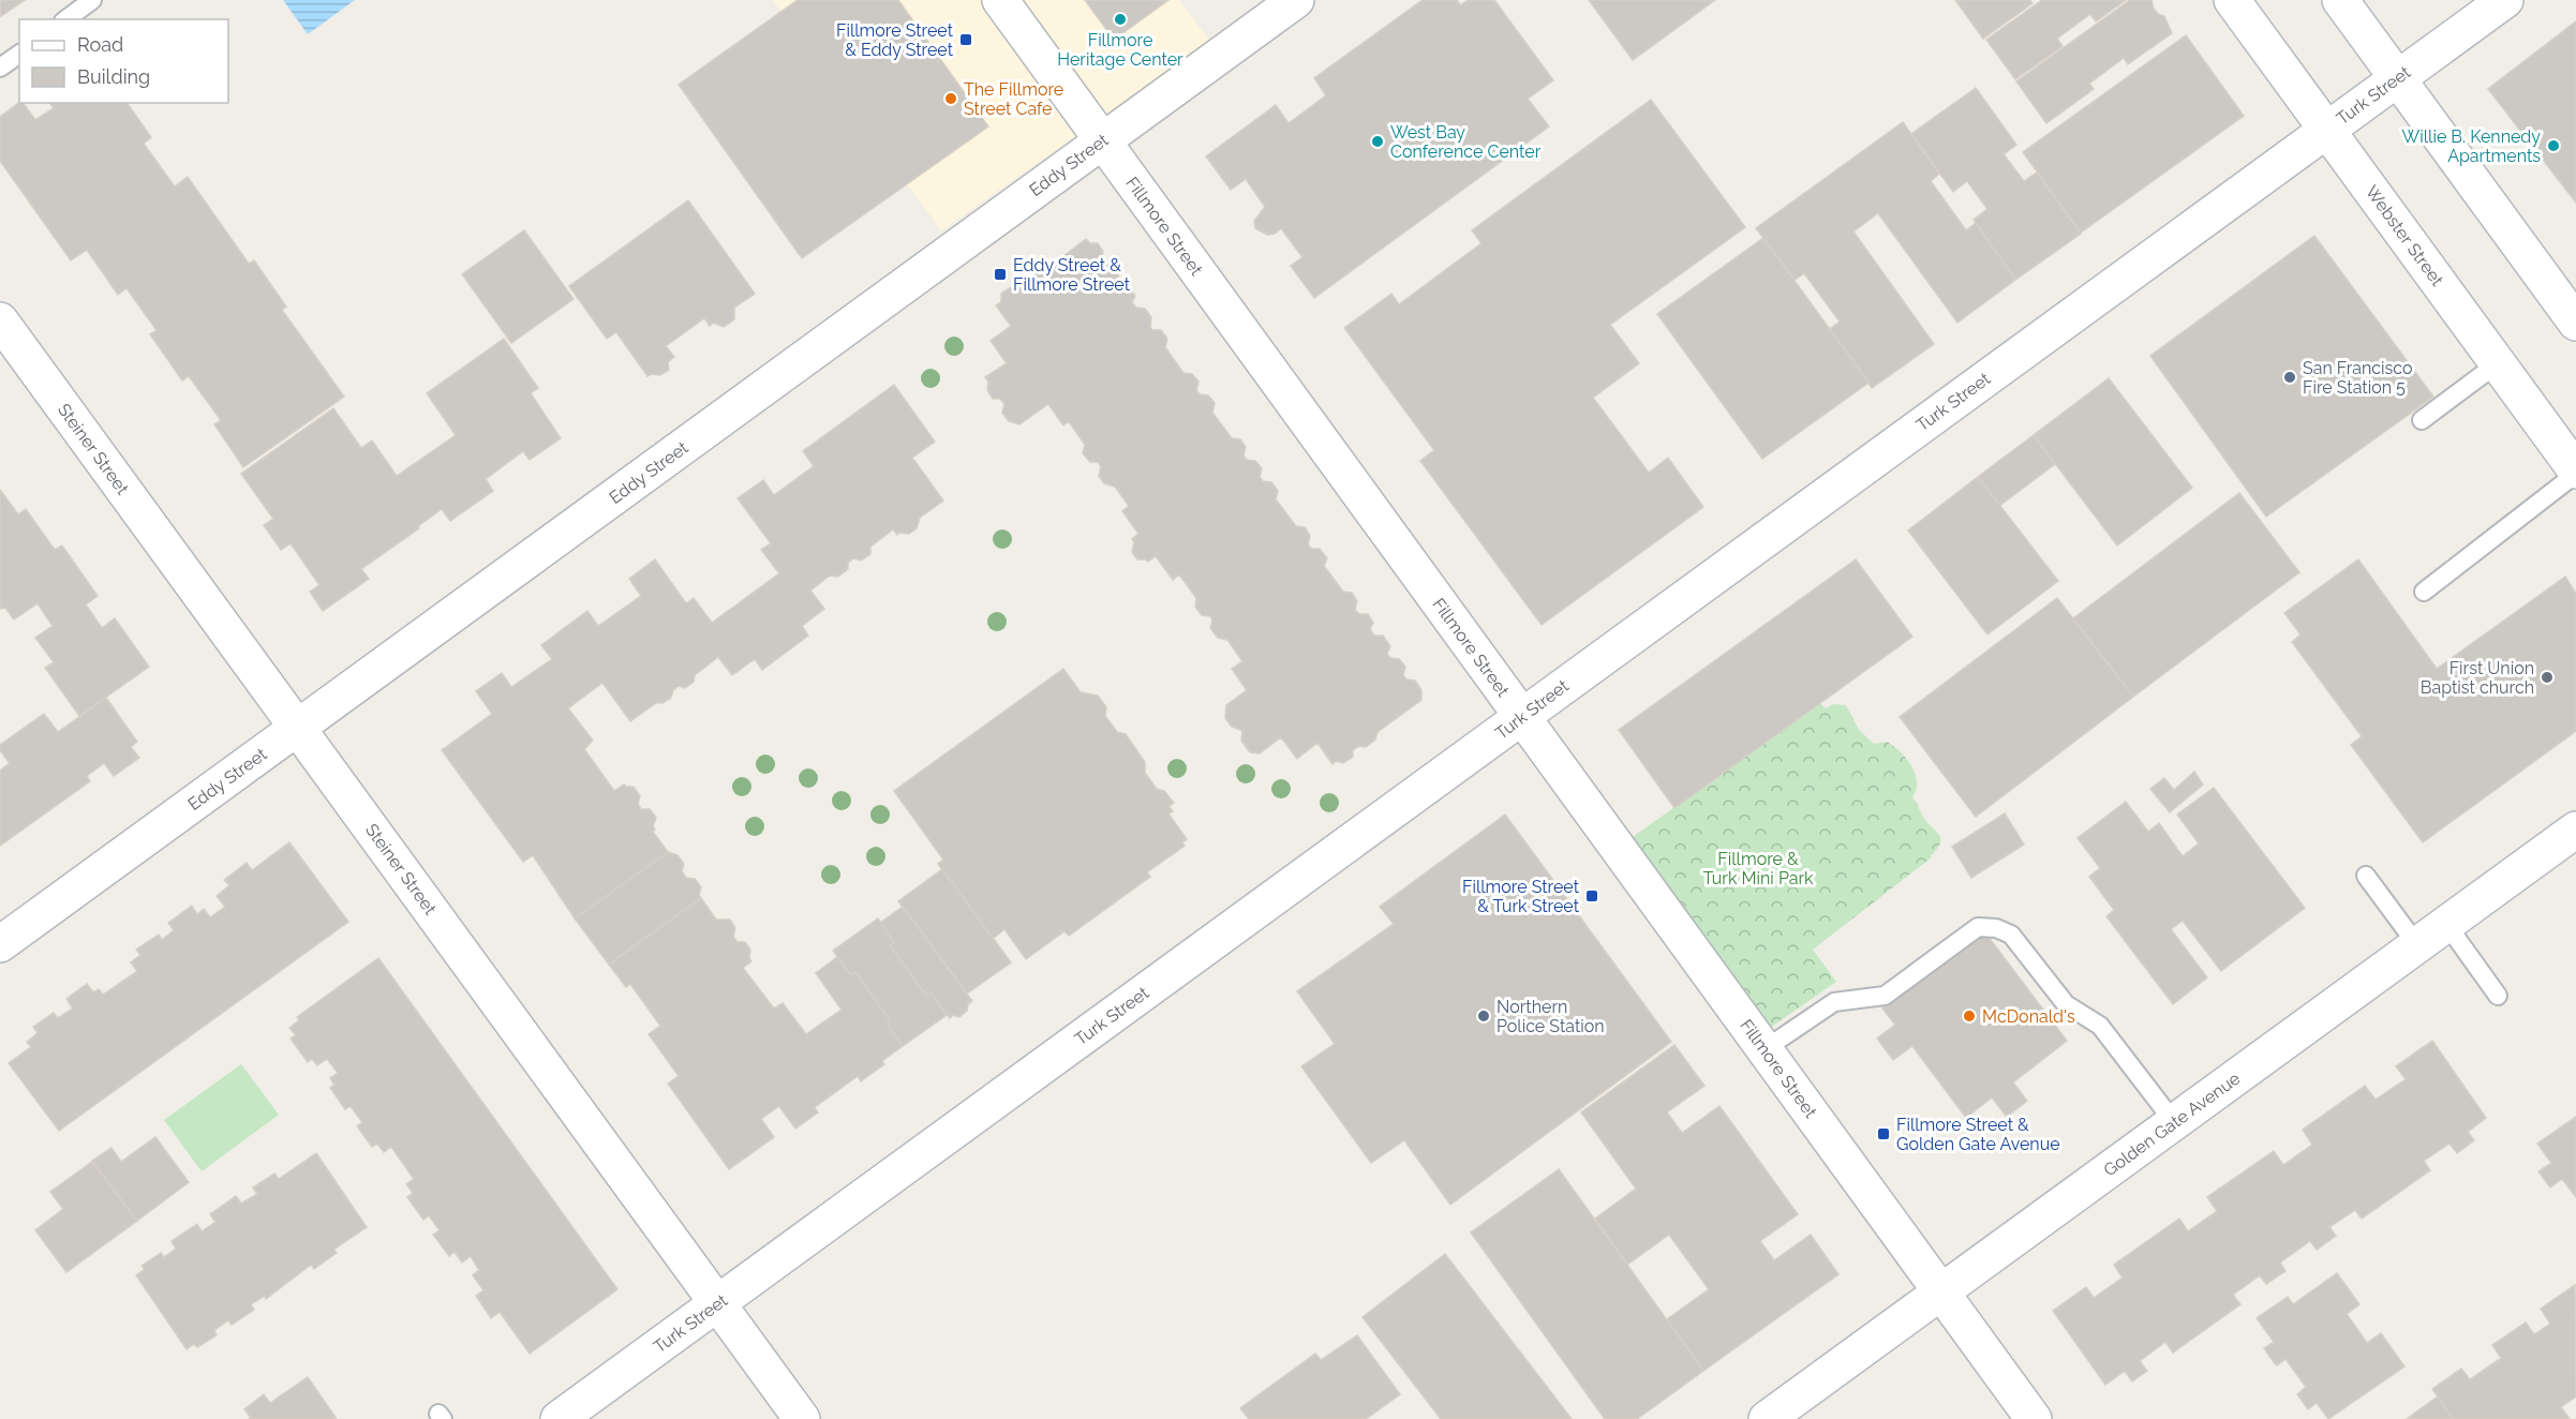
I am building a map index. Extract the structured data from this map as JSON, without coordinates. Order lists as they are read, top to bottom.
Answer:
{
  "streets": {
    "street": [
      "Turk Street",
      "Eddy Street",
      "Fillmore Street",
      "Webster Street",
      "Steiner Street",
      "Golden Gate Avenue"
    ]
  },
  "crossings": [
    ["Turk Street", "Fillmore Street"],
    ["Turk Street", "Webster Street"],
    ["Turk Street", "Steiner Street"],
    ["Eddy Street", "Fillmore Street"],
    ["Eddy Street", "Steiner Street"],
    ["Fillmore Street", "Golden Gate Avenue"]
  ],
  "parks": ["Fillmore & Turk Mini Park"],
  "places": {
    "other": [
      "Fillmore Heritage Center",
      "The Fillmore Street Cafe",
      "West Bay Conference Center",
      "Willie B. Kennedy Apartments",
      "San Francisco Fire Station 5",
      "First Union Baptist church",
      "Northern Police Station",
      "McDonald's"
    ],
    "transit": [
      "Fillmore Street & Eddy Street",
      "Eddy Street & Fillmore Street",
      "Fillmore Street & Turk Street",
      "Fillmore Street & Golden Gate Avenue"
    ]
  },
  "legend": ["Road", "Building"]
}
